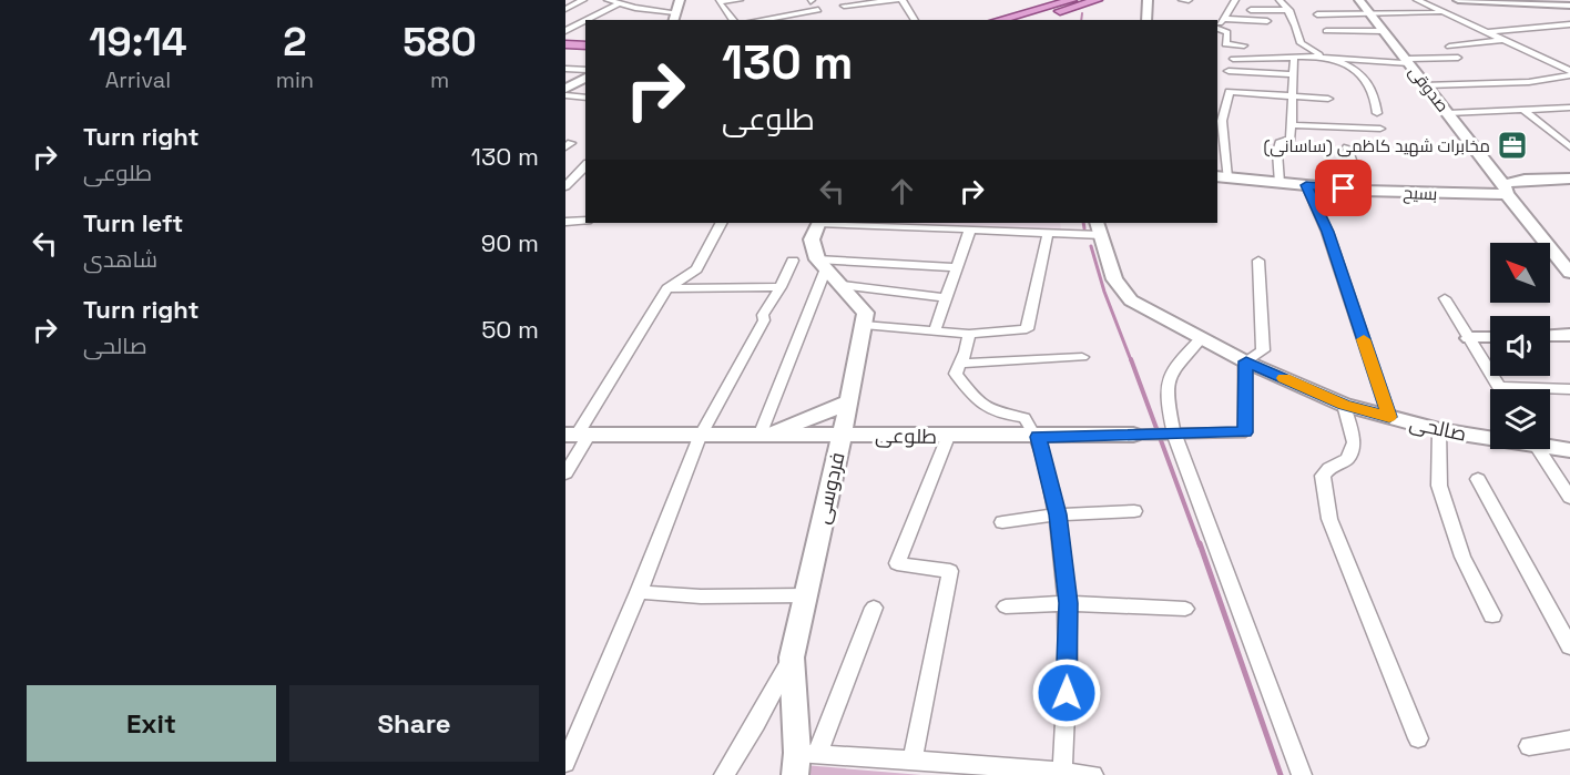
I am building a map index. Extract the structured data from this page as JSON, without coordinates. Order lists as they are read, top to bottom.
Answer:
{
  "streets": {
    "street": [
      "صدوقی",
      "بسیح",
      "صالحی",
      "طلوعی",
      "فردوسی"
    ]
  },
  "crossings": [
    ["صدوقی", "بسیح"],
    ["صالحی", "طلوعی"],
    ["طلوعی", "فردوسی"]
  ],
  "places": {
    "office": ["مخابرات شهید کاظمی (ساسانی)"]
  },
  "north": "top left",
  "page": {
    "eta": [
      "19:14",
      "Arrival",
      "2",
      "min",
      "580",
      "m"
    ],
    "turn": ["130 m", "طلوعی"],
    "list": [
      {
        "name": "Turn right",
        "note": "طلوعی",
        "value": "130 m"
      },
      {
        "name": "Turn left",
        "note": "شاهدی",
        "value": "90 m"
      },
      {
        "name": "Turn right",
        "note": "صالحی",
        "value": "50 m"
      }
    ],
    "buttons": ["Exit", "Share"]
  }
}
